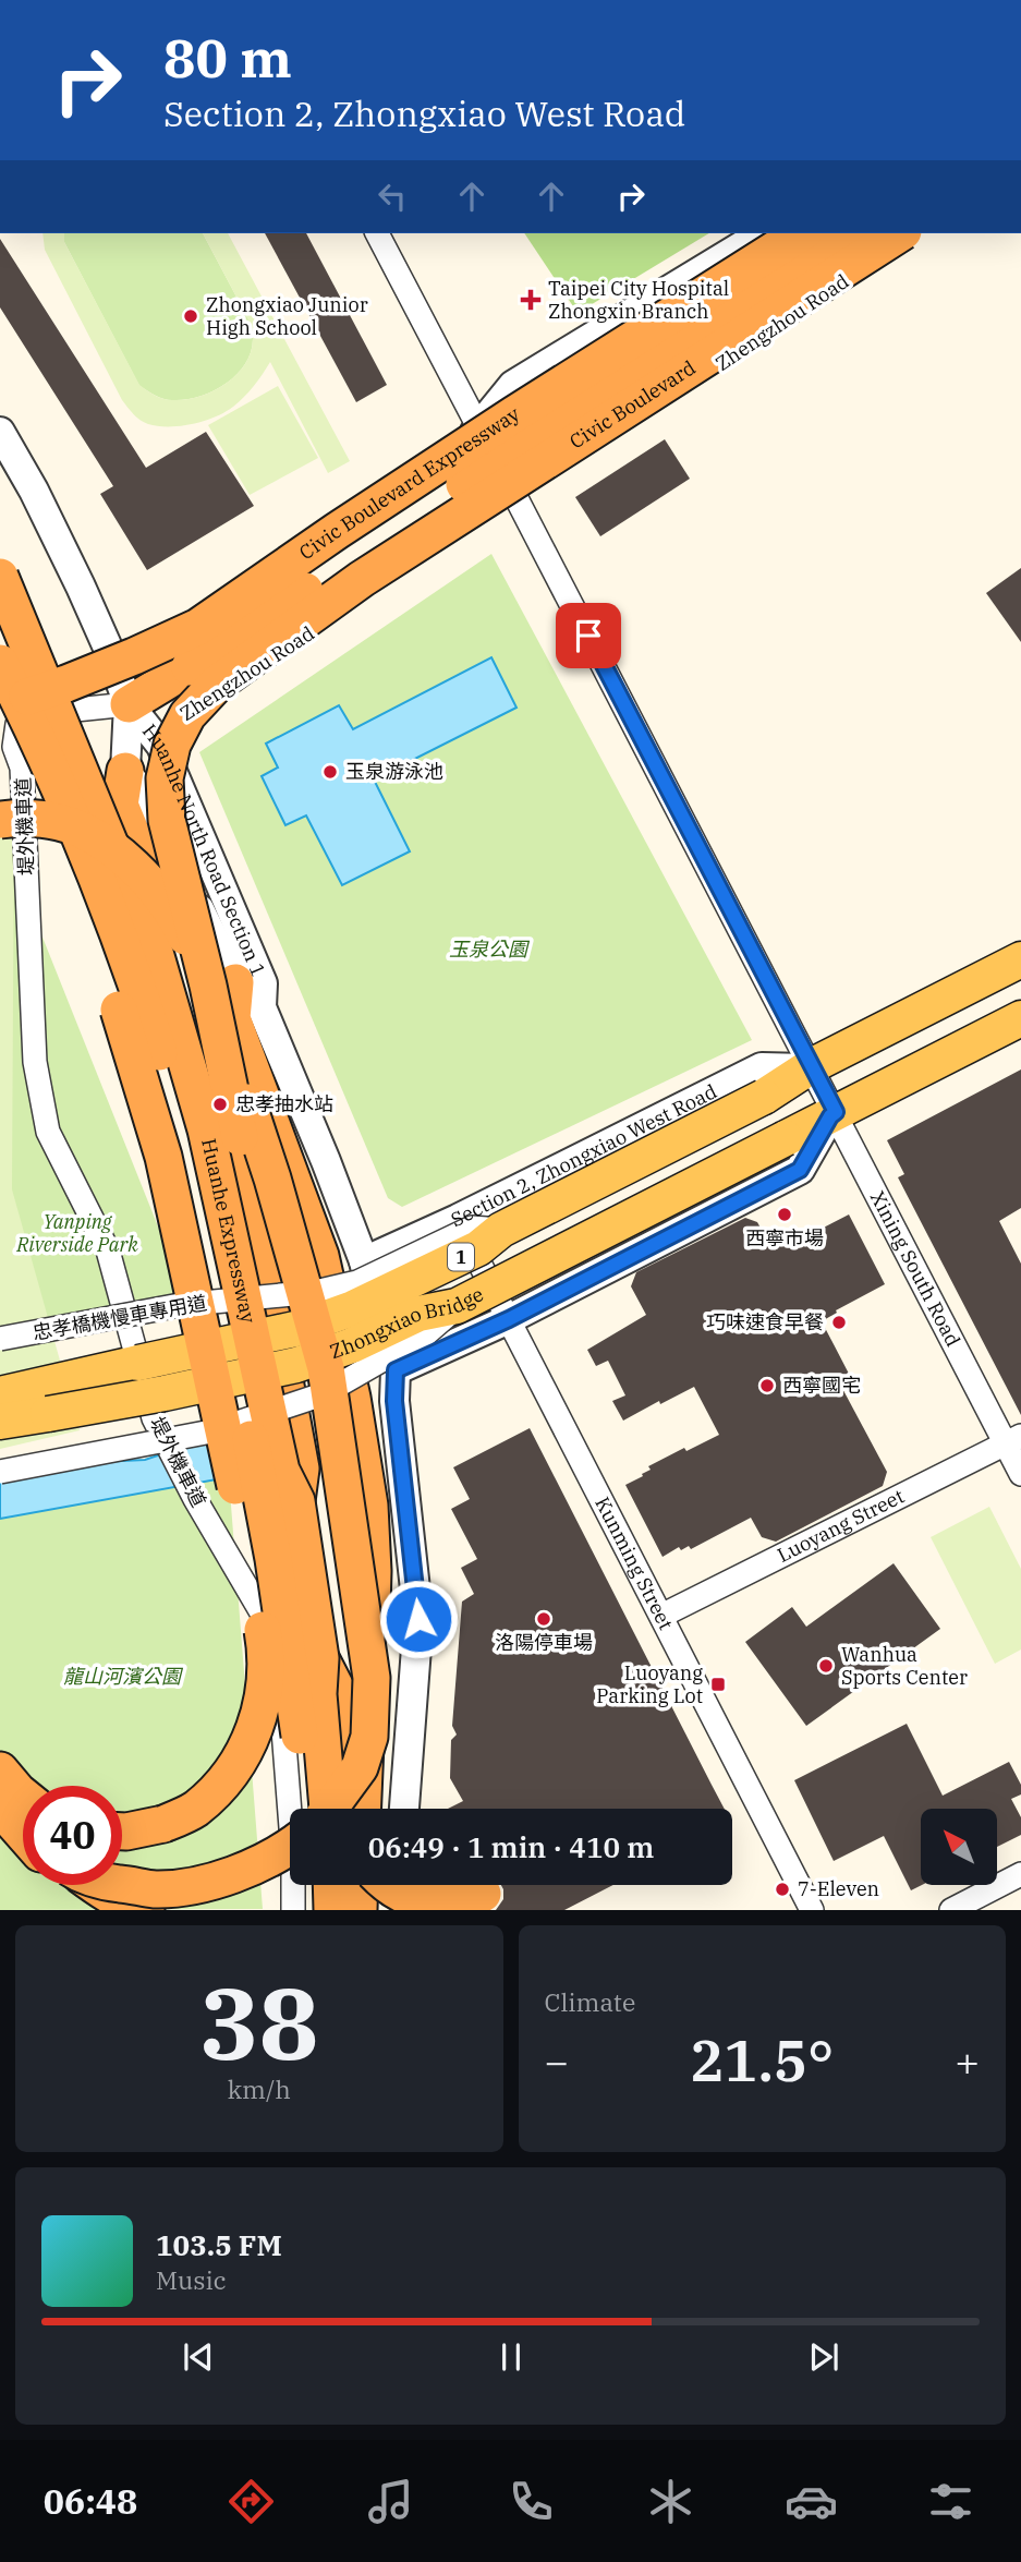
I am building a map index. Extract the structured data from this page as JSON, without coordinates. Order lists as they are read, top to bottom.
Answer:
{
  "streets": {
    "highway": ["Civic Boulevard Expressway", "Huanhe Expressway"],
    "main road": ["Section 2, Zhongxiao West Road", "1", "Zhongxiao Bridge"],
    "street": [
      "Zhengzhou Road",
      "堤外機車道",
      "Huanhe North Road Section 1",
      "Xining South Road",
      "忠孝橋機慢車專用道",
      "Luoyang Street",
      "Kunming Street"
    ]
  },
  "crossings": [
    ["Zhengzhou Road", "Huanhe North Road Section 1"],
    ["Zhengzhou Road", "Xining South Road"],
    ["Civic Boulevard Expressway", "堤外機車道"],
    ["Huanhe North Road Section 1", "Section 2, Zhongxiao West Road"],
    ["Section 2, Zhongxiao West Road", "Xining South Road"],
    ["Section 2, Zhongxiao West Road", "Zhongxiao Bridge"],
    ["Section 2, Zhongxiao West Road", "Kunming Street"],
    ["1", "Xining South Road"],
    ["1", "Zhongxiao Bridge"],
    ["Xining South Road", "Zhongxiao Bridge"],
    ["Xining South Road", "Luoyang Street"],
    ["忠孝橋機慢車專用道", "Zhongxiao Bridge"],
    ["Luoyang Street", "Kunming Street"]
  ],
  "parks": ["玉泉公園", "Yanping Riverside Park", "龍山河濱公園"],
  "places": {
    "health": ["Taipei City Hospital Zhongxin Branch"],
    "other": [
      "Zhongxiao Junior High School",
      "玉泉游泳池",
      "忠孝抽水站",
      "西寧市場",
      "巧味速食早餐",
      "西寧國宅",
      "洛陽停車場",
      "Wanhua Sports Center",
      "7-Eleven"
    ],
    "transit": ["Luoyang Parking Lot"]
  },
  "north": "top left",
  "page": {
    "turn": ["80 m", "Section 2, Zhongxiao West Road"],
    "limit": "40",
    "trip": "06:49 · 1 min · 410 m",
    "tile": [
      ["38", "km/h"],
      "Climate"
    ],
    "heat": ["−", "21.5°", "+"],
    "song": ["103.5 FM", "Music"],
    "tabs": "06:48"
  }
}
